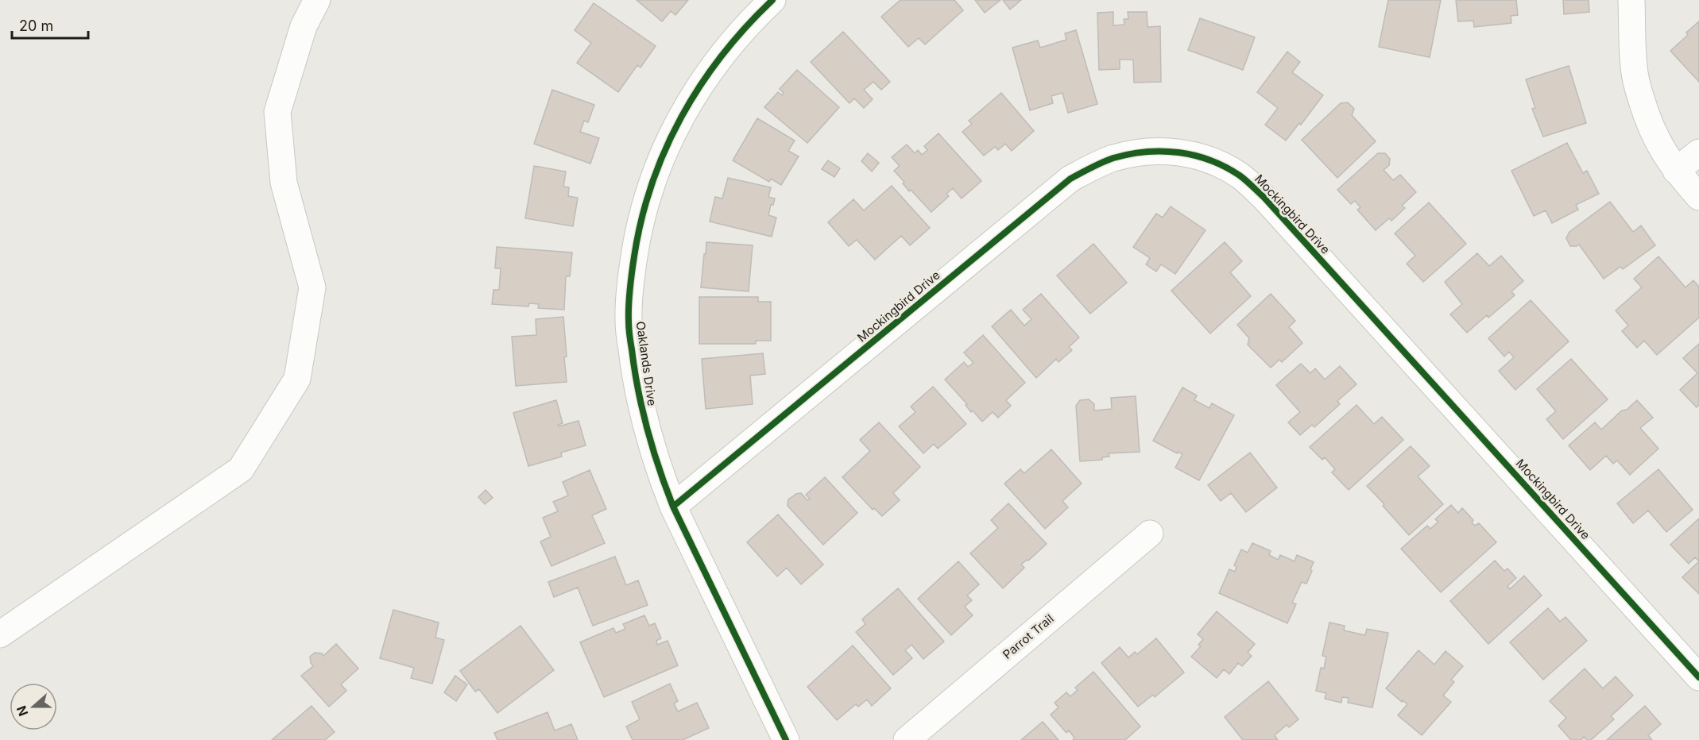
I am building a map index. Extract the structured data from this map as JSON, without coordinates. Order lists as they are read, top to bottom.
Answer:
{
  "streets": {
    "street": ["Mockingbird Drive", "Oaklands Drive", "Parrot Trail"]
  },
  "crossings": [
    ["Mockingbird Drive", "Oaklands Drive"]
  ],
  "scale_bar": "20 m",
  "north": "left"
}
